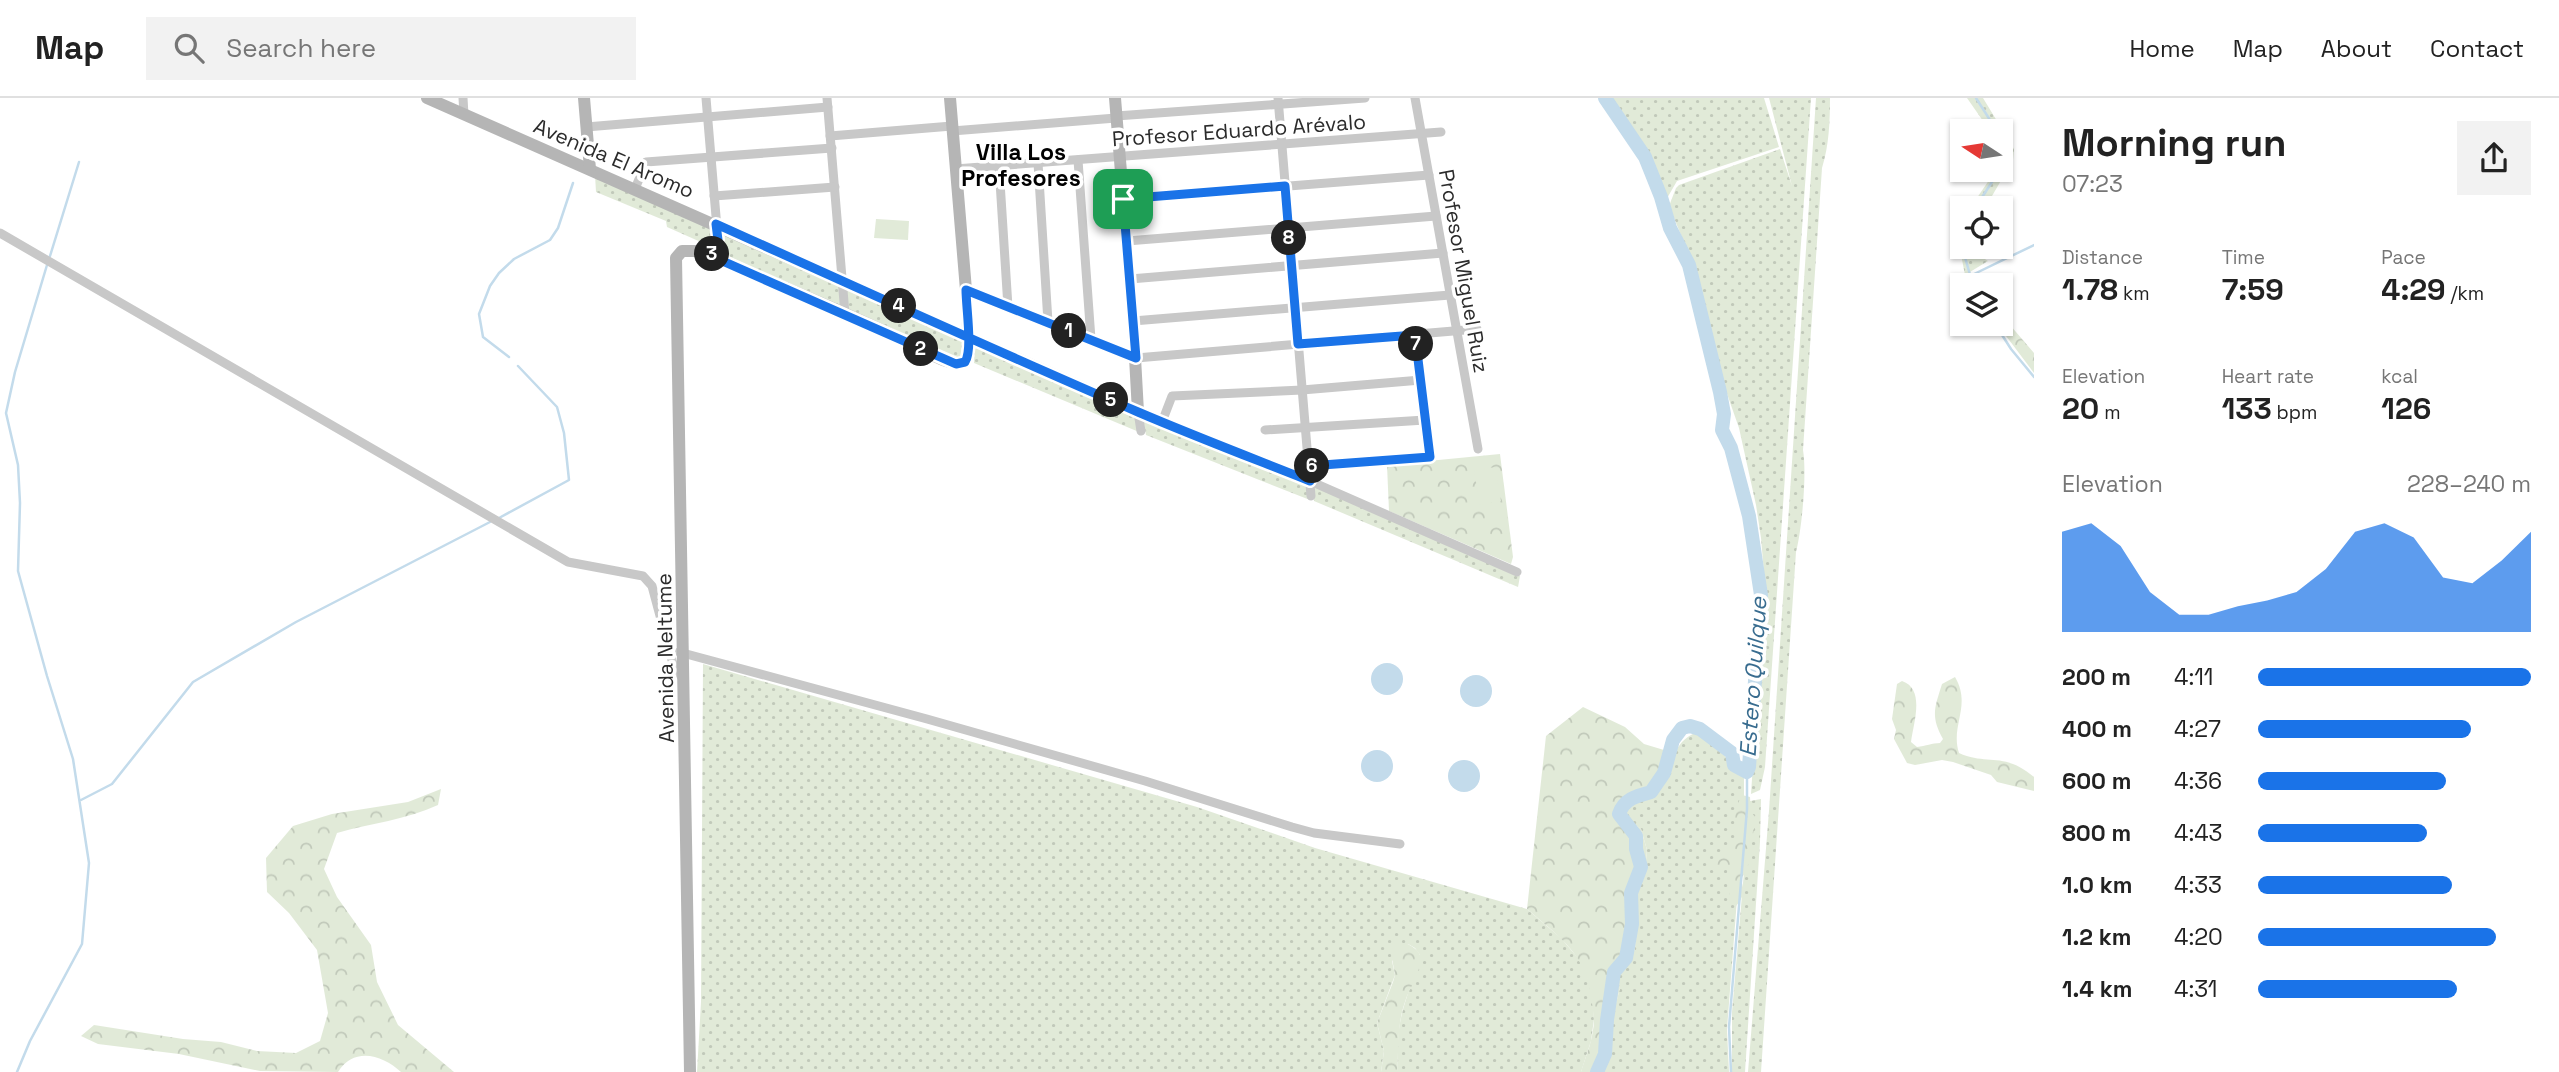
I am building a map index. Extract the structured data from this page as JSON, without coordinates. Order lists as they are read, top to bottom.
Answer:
{
  "streets": {
    "street": [
      "Profesor Eduardo Arévalo",
      "Avenida El Aromo",
      "Profesor Miguel Ruiz",
      "Avenida Neltume"
    ]
  },
  "crossings": [
    ["Profesor Eduardo Arévalo", "Profesor Miguel Ruiz"]
  ],
  "districts": ["Villa Los Profesores"],
  "water": ["Estero Quilque"],
  "north": "left",
  "page": {
    "header": "Map",
    "search": "Search here",
    "nav": [
      "Home",
      "Map",
      "About",
      "Contact"
    ],
    "heading": ["Morning run", "07:23"],
    "stats": [
      ["Distance", "1.78 km"],
      ["Time", "7:59"],
      ["Pace", "4:29 /km"],
      ["Elevation", "20 m"],
      ["Heart rate", "133 bpm"],
      ["kcal", "126"]
    ],
    "pins": [
      "8",
      "3",
      "4",
      "1",
      "7",
      "2",
      "5",
      "6"
    ],
    "chart": ["Elevation", "228–240 m"],
    "list": [
      {
        "name": "200 m",
        "note": "4:11"
      },
      {
        "name": "400 m",
        "note": "4:27"
      },
      {
        "name": "600 m",
        "note": "4:36"
      },
      {
        "name": "800 m",
        "note": "4:43"
      },
      {
        "name": "1.0 km",
        "note": "4:33"
      },
      {
        "name": "1.2 km",
        "note": "4:20"
      },
      {
        "name": "1.4 km",
        "note": "4:31"
      }
    ]
  }
}
